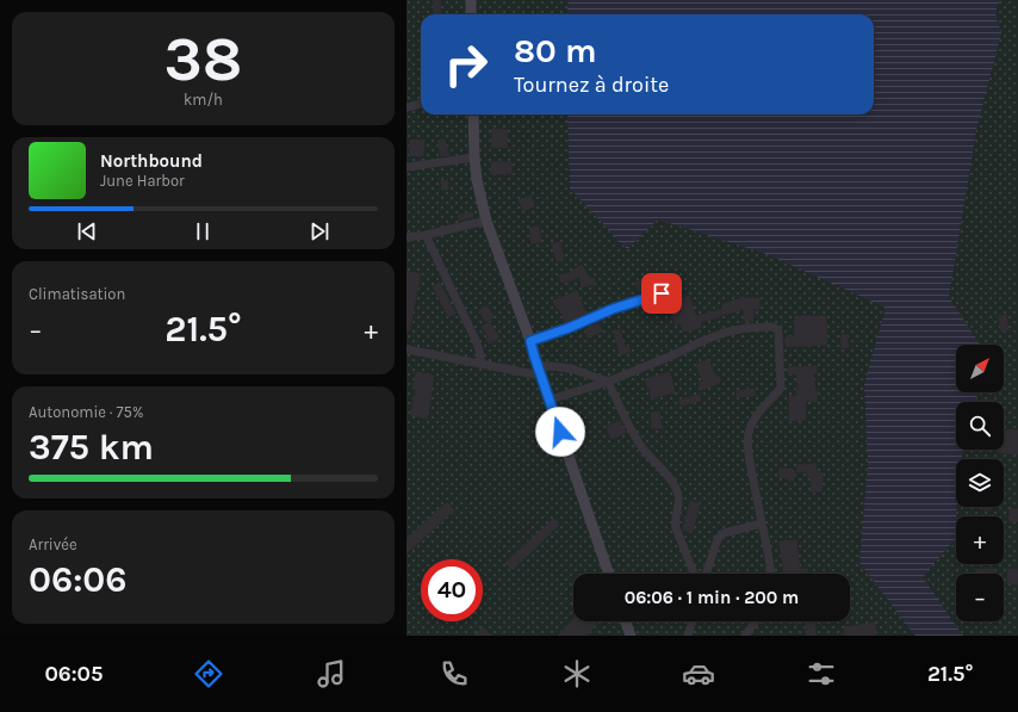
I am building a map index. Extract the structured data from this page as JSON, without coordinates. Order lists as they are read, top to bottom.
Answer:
{
  "north": "top right",
  "page": {
    "tile": [
      ["38", "km/h"],
      "Climatisation",
      ["Autonomie · 75%", "375 km"],
      ["Arrivée", "06:06"]
    ],
    "turn": ["80 m", "Tournez à droite"],
    "song": ["Northbound", "June Harbor"],
    "heat": ["−", "21.5°", "+"],
    "map_buttons": ["+", "−"],
    "limit": "40",
    "trip": "06:06 · 1 min · 200 m",
    "tabs": ["06:05", "21.5°"]
  }
}
